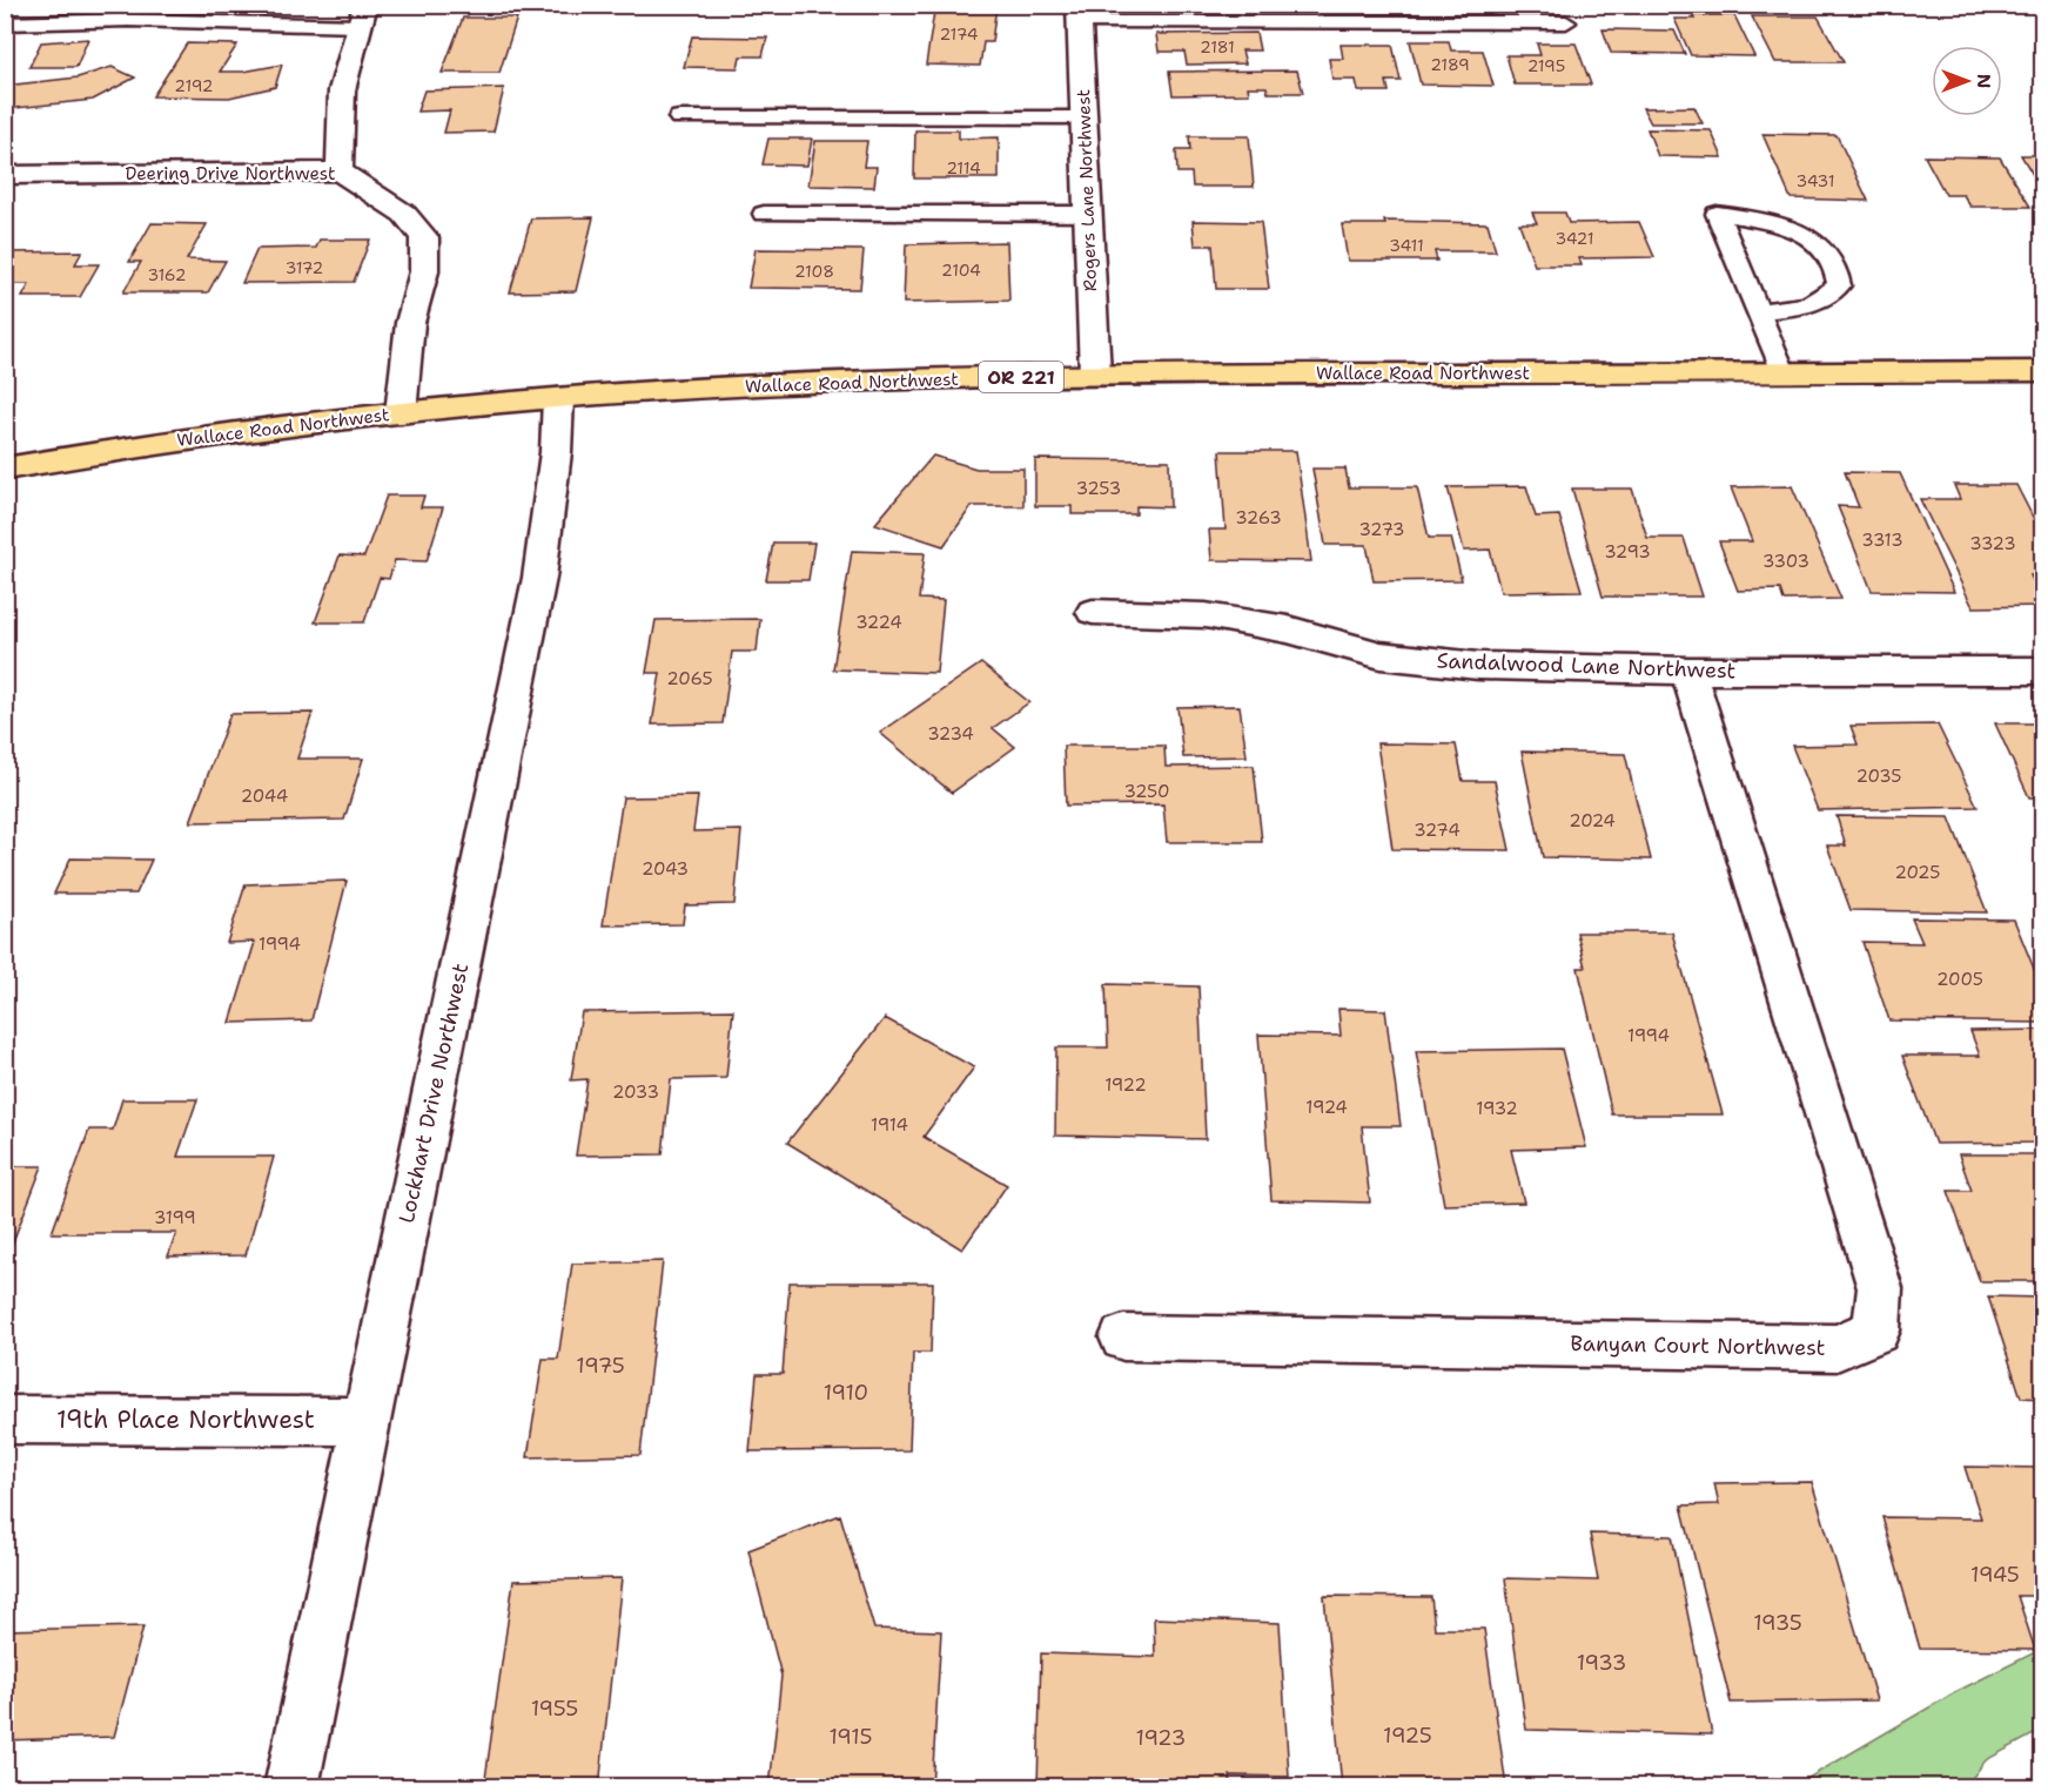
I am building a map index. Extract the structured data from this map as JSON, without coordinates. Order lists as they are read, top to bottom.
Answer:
{
  "streets": {
    "main road": ["Wallace Road Northwest", "OR 221"],
    "street": [
      "Deering Drive Northwest",
      "Rogers Lane Northwest",
      "Sandalwood Lane Northwest",
      "Lockhart Drive Northwest",
      "Banyan Court Northwest",
      "19th Place Northwest"
    ]
  },
  "crossings": [
    ["Deering Drive Northwest", "Wallace Road Northwest"],
    ["Rogers Lane Northwest", "Wallace Road Northwest"],
    ["Wallace Road Northwest", "Lockhart Drive Northwest"],
    ["Sandalwood Lane Northwest", "Banyan Court Northwest"],
    ["Lockhart Drive Northwest", "19th Place Northwest"]
  ],
  "house_numbers": [
    "2174",
    "2181",
    "2189",
    "2195",
    "2192",
    "2114",
    "3431",
    "3421",
    "3411",
    "3172",
    "2104",
    "2108",
    "3162",
    "3253",
    "3263",
    "3273",
    "3313",
    "3323",
    "3293",
    "3303",
    "3224",
    "2065",
    "3234",
    "2035",
    "3250",
    "2044",
    "2024",
    "3274",
    "2043",
    "2025",
    "1994",
    "2005",
    "1994",
    "1922",
    "2033",
    "1924",
    "1932",
    "1914",
    "3199",
    "1975",
    "1910",
    "1945",
    "1935",
    "1933",
    "1955",
    "1925",
    "1915",
    "1923"
  ],
  "north": "right"
}
